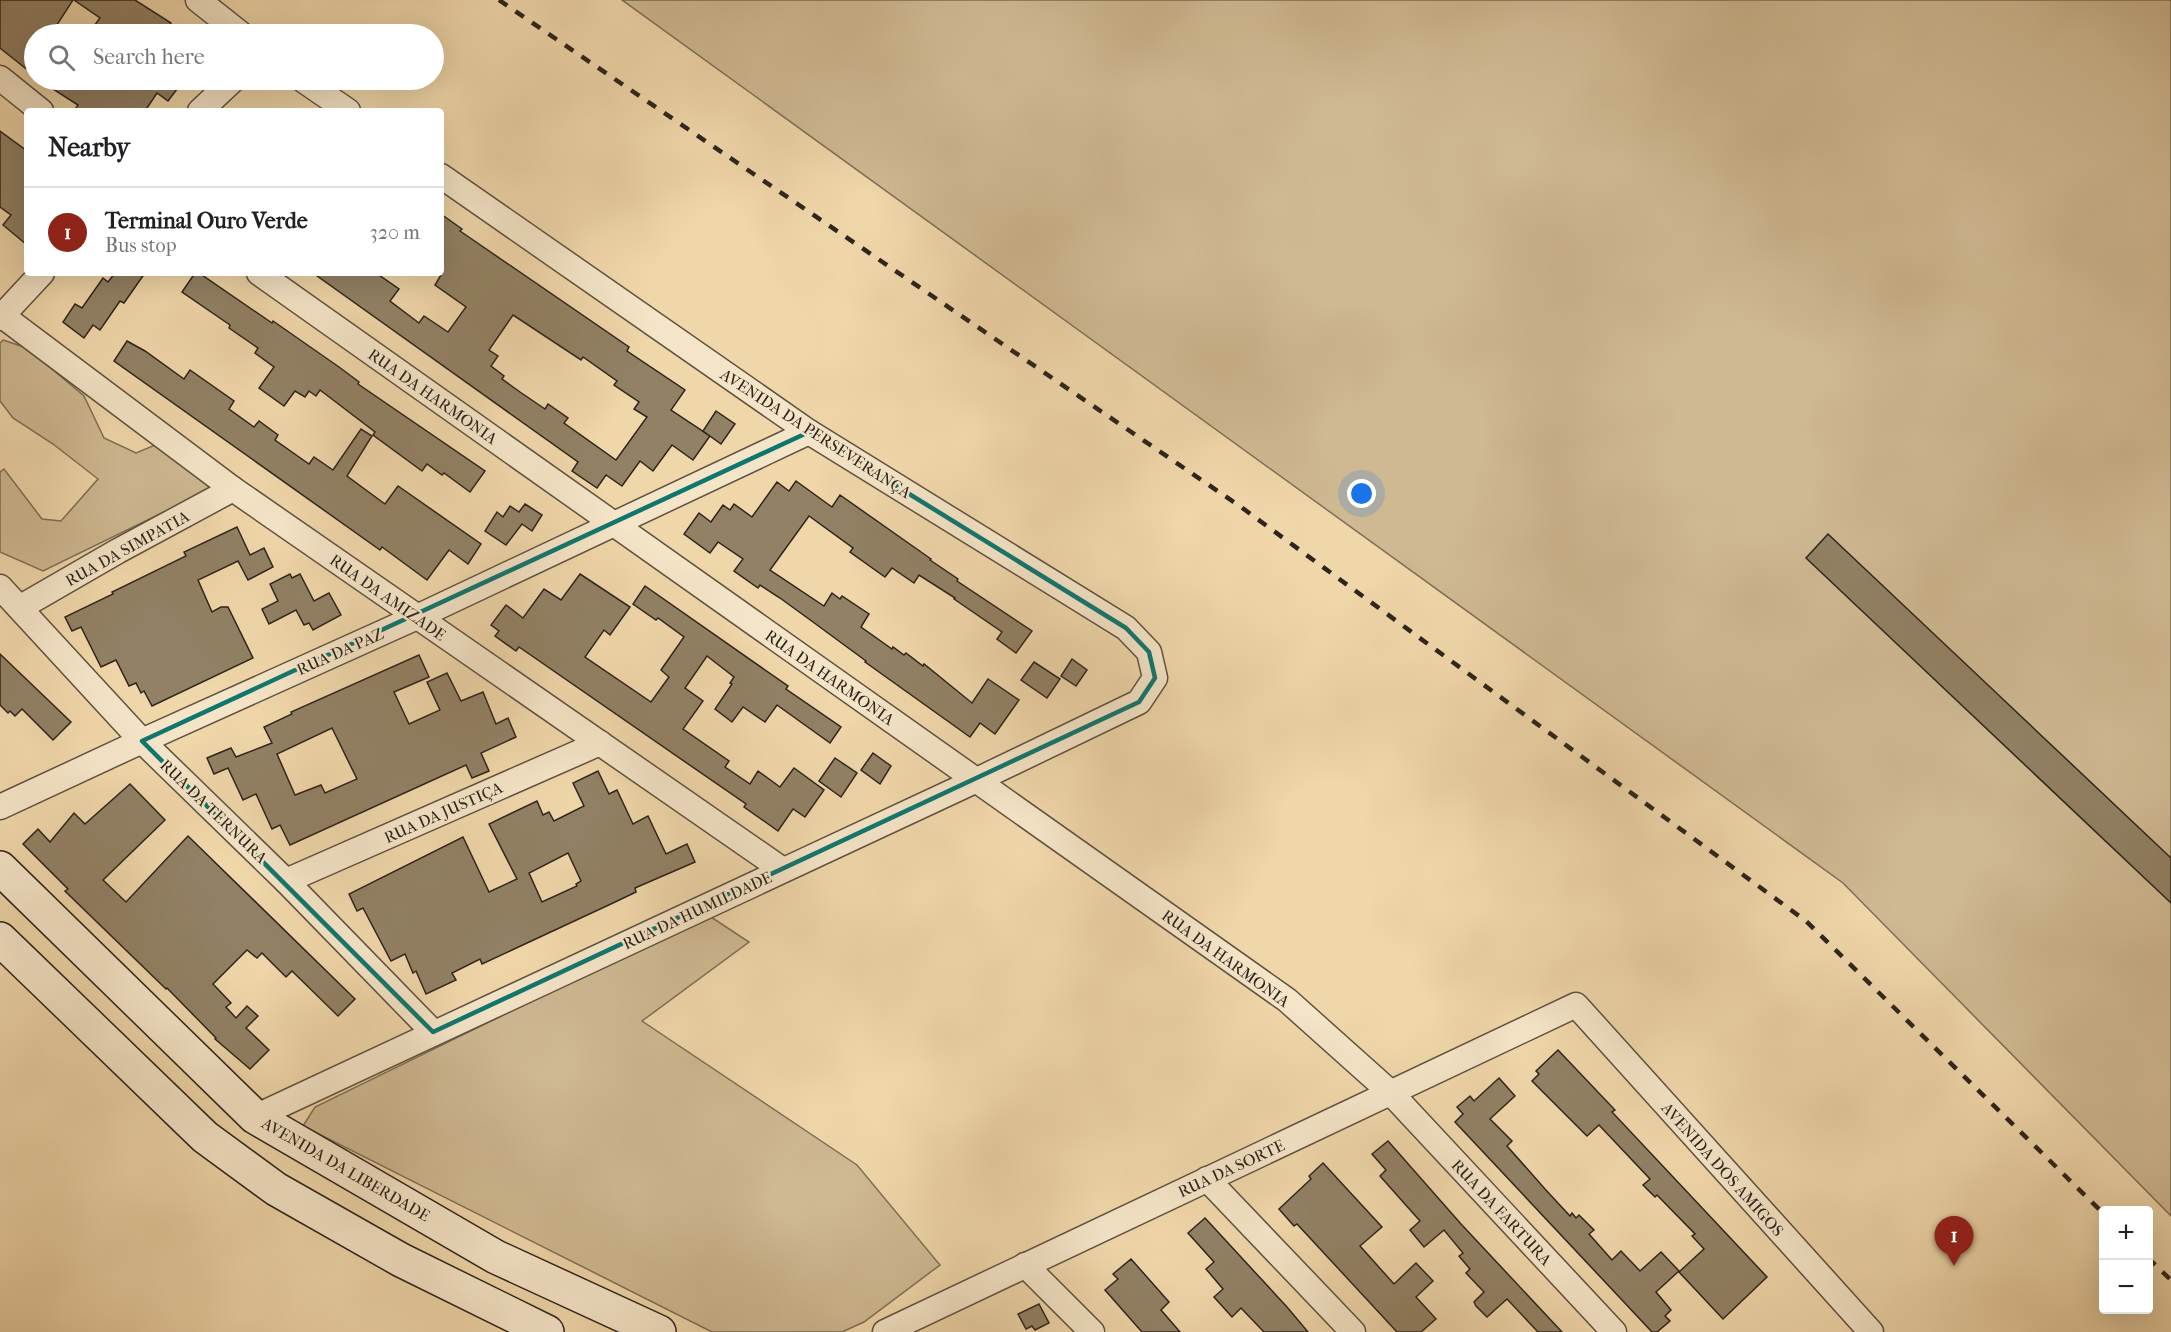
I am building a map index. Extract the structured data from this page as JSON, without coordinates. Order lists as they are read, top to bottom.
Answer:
{
  "streets": {
    "street": [
      "RUA DA HARMONIA",
      "AVENIDA DA PERSEVERANÇA",
      "RUA DA SIMPATIA",
      "RUA DA AMIZADE",
      "RUA DA PAZ",
      "RUA DA TERNURA",
      "RUA DA JUSTIÇA",
      "RUA DA HUMILDADE",
      "RUA DA SORTE",
      "AVENIDA DA LIBERDADE",
      "AVENIDA DOS AMIGOS",
      "RUA DA FARTURA"
    ]
  },
  "crossings": [
    ["RUA DA HARMONIA", "RUA DA PAZ"],
    ["RUA DA HARMONIA", "RUA DA HUMILDADE"],
    ["RUA DA HARMONIA", "RUA DA SORTE"],
    ["RUA DA HARMONIA", "RUA DA FARTURA"],
    ["AVENIDA DA PERSEVERANÇA", "RUA DA PAZ"],
    ["AVENIDA DA PERSEVERANÇA", "RUA DA HUMILDADE"],
    ["RUA DA SIMPATIA", "RUA DA AMIZADE"],
    ["RUA DA SIMPATIA", "RUA DA TERNURA"],
    ["RUA DA AMIZADE", "RUA DA PAZ"],
    ["RUA DA AMIZADE", "RUA DA JUSTIÇA"],
    ["RUA DA AMIZADE", "RUA DA HUMILDADE"],
    ["RUA DA PAZ", "RUA DA TERNURA"],
    ["RUA DA TERNURA", "RUA DA JUSTIÇA"],
    ["RUA DA TERNURA", "RUA DA HUMILDADE"],
    ["RUA DA HUMILDADE", "AVENIDA DA LIBERDADE"],
    ["RUA DA SORTE", "AVENIDA DOS AMIGOS"],
    ["RUA DA SORTE", "RUA DA FARTURA"]
  ],
  "page": {
    "search": "Search here",
    "heading": "Nearby",
    "list": [
      {
        "mark": "1",
        "name": "Terminal Ouro Verde",
        "note": "Bus stop",
        "value": "320 m"
      }
    ],
    "map_buttons": ["+", "−"],
    "pins": "1"
  }
}
